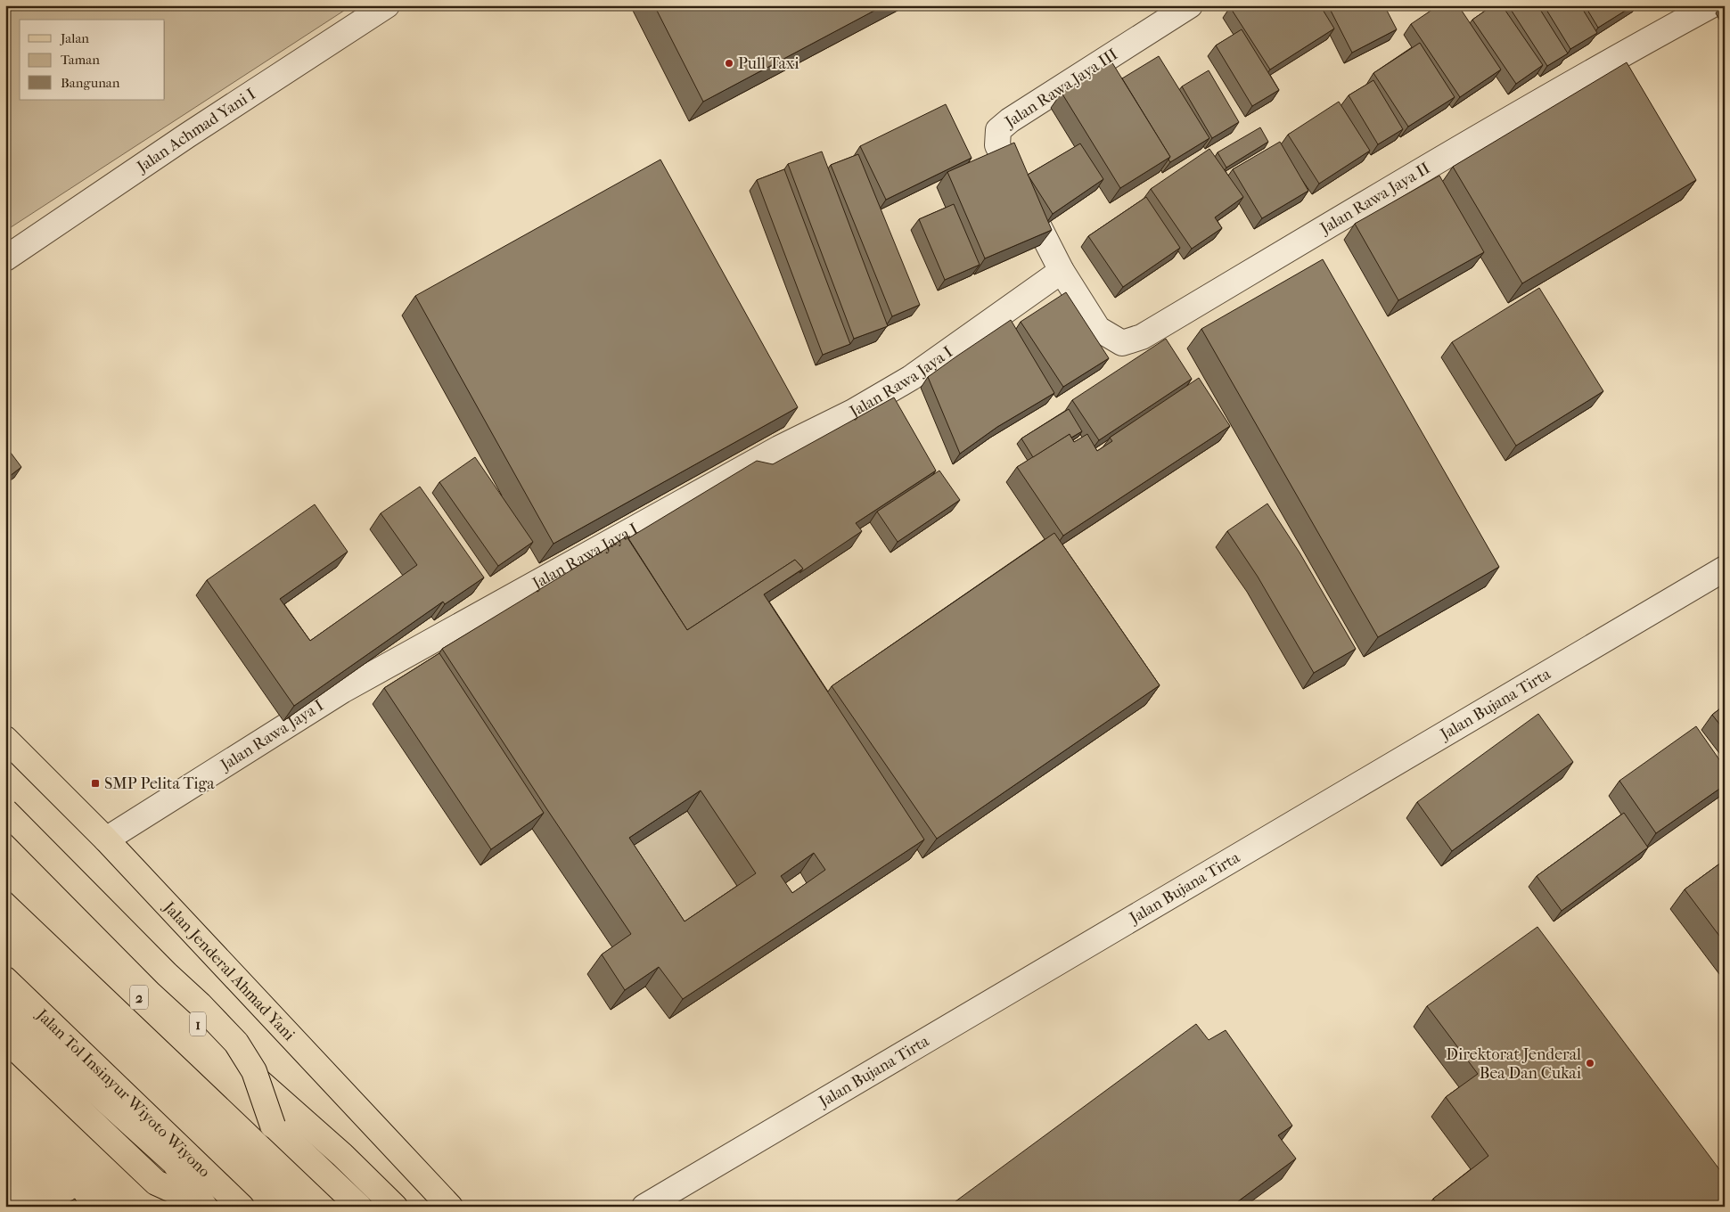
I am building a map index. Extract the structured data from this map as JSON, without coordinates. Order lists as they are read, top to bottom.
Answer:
{
  "streets": {
    "main road": [
      "Jalan Jenderal Ahmad Yani",
      "2",
      "1",
      "Jalan Tol Insinyur Wiyoto Wiyono"
    ],
    "street": [
      "Jalan Rawa Jaya III",
      "Jalan Achmad Yani I",
      "Jalan Rawa Jaya II",
      "Jalan Rawa Jaya I",
      "Jalan Bujana Tirta"
    ]
  },
  "crossings": [
    ["Jalan Rawa Jaya III", "Jalan Rawa Jaya II"],
    ["Jalan Rawa Jaya III", "Jalan Rawa Jaya I"],
    ["Jalan Rawa Jaya II", "Jalan Rawa Jaya I"],
    ["Jalan Rawa Jaya I", "Jalan Jenderal Ahmad Yani"]
  ],
  "places": {
    "other": ["Pull Taxi", "Direktorat Jenderal Bea Dan Cukai"],
    "transit": ["SMP Pelita Tiga"]
  },
  "legend": ["Jalan", "Taman", "Bangunan"]
}
